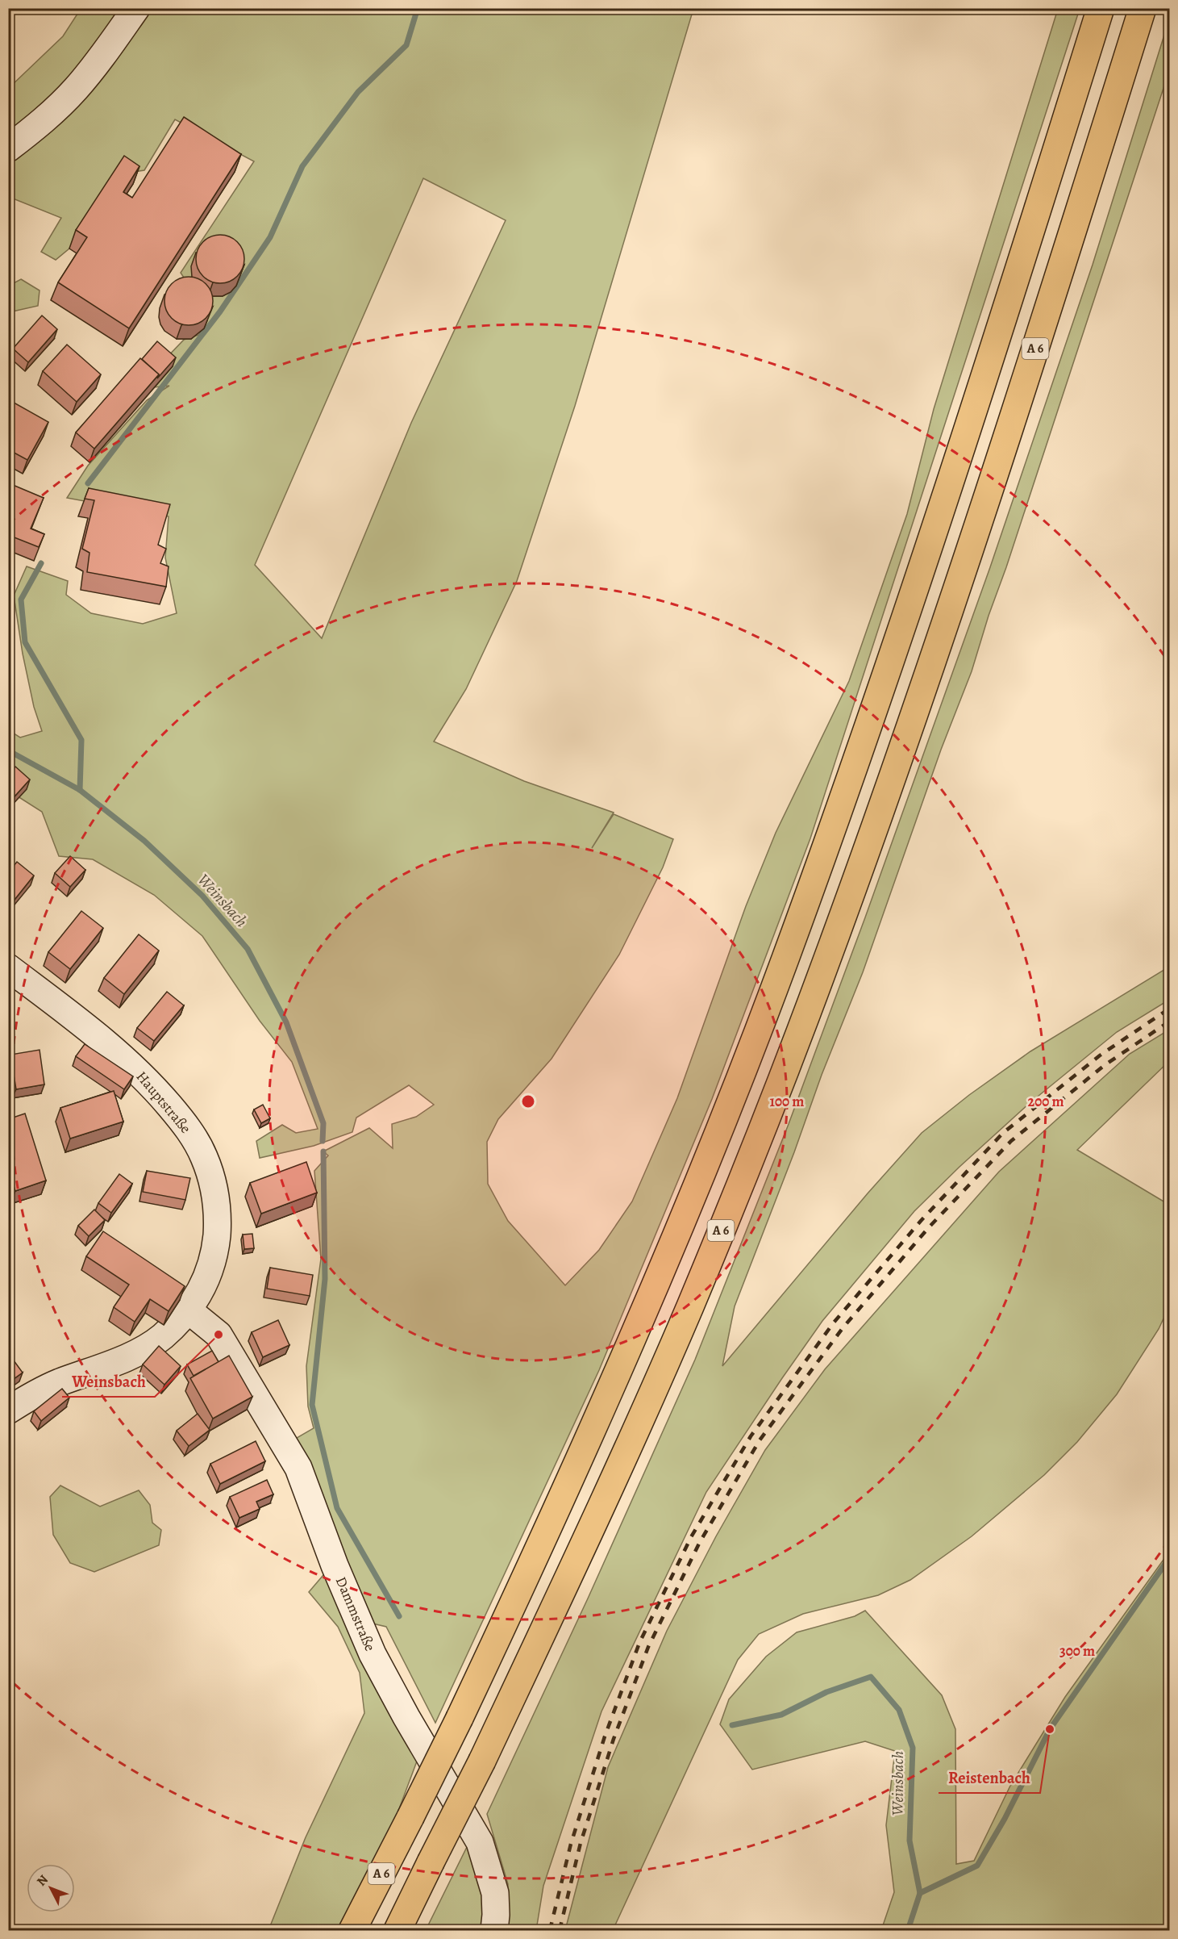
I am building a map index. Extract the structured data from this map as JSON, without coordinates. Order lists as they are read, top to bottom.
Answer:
{
  "streets": {
    "highway": ["A 6"],
    "street": ["Hauptstraße", "Dammstraße"]
  },
  "crossings": [
    ["Hauptstraße", "Dammstraße"]
  ],
  "water": ["Weinsbach"],
  "places": ["Weinsbach", "Reistenbach"],
  "north": "top left",
  "rings": ["100 m", "200 m", "300 m"]
}
